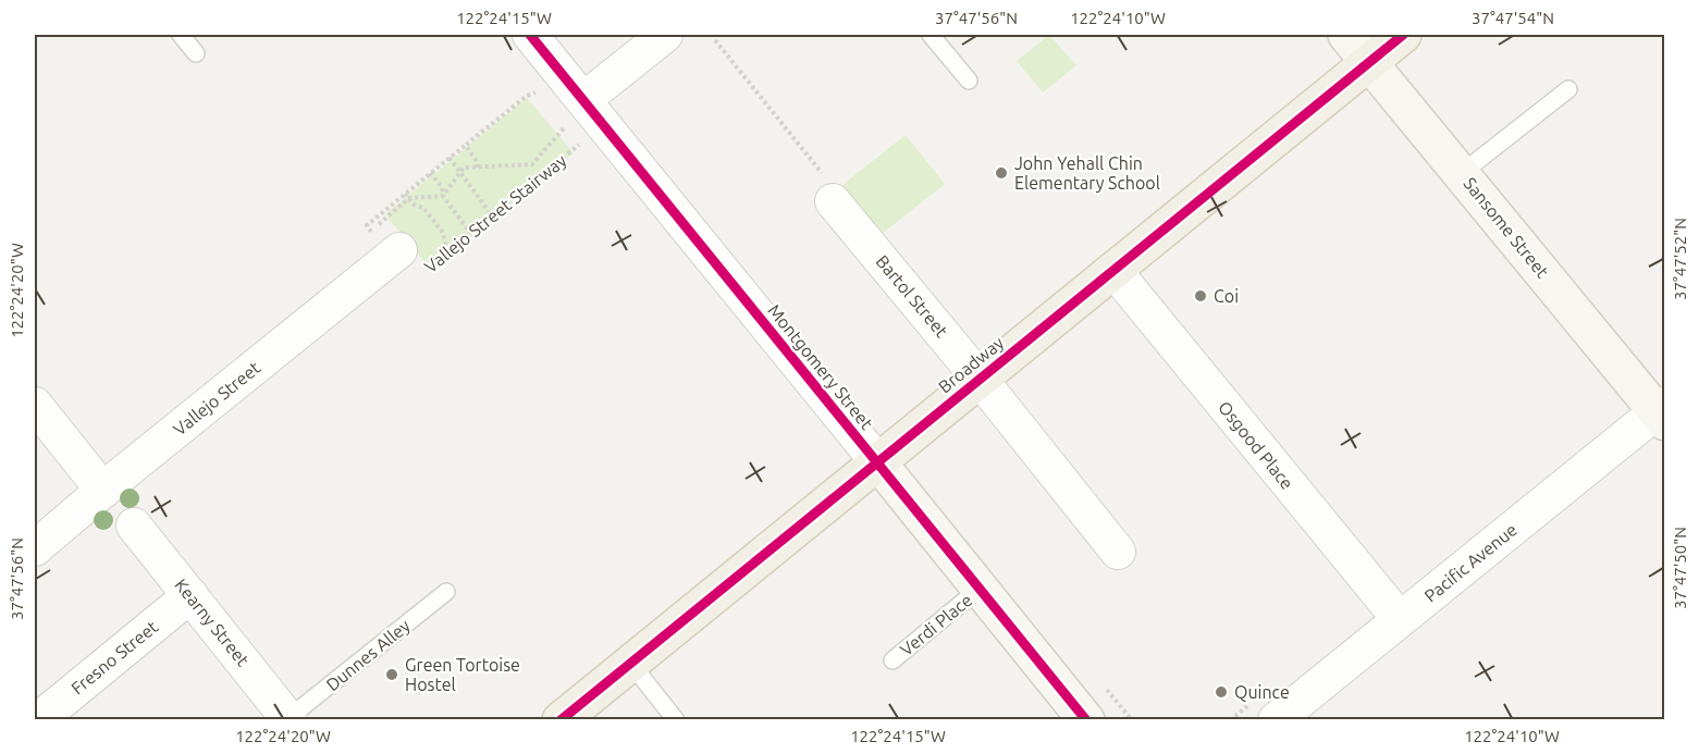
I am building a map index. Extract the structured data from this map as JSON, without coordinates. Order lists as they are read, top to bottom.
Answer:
{
  "streets": {
    "main road": ["Broadway"],
    "street": [
      "Sansome Street",
      "Bartol Street",
      "Montgomery Street",
      "Vallejo Street",
      "Osgood Place",
      "Pacific Avenue",
      "Kearny Street",
      "Fresno Street"
    ],
    "lane": ["Verdi Place", "Dunnes Alley"],
    "path": ["Vallejo Street Stairway"]
  },
  "crossings": [
    ["Vallejo Street Stairway", "Vallejo Street"],
    ["Sansome Street", "Broadway"],
    ["Sansome Street", "Pacific Avenue"],
    ["Bartol Street", "Broadway"],
    ["Broadway", "Montgomery Street"],
    ["Broadway", "Osgood Place"],
    ["Montgomery Street", "Verdi Place"],
    ["Osgood Place", "Pacific Avenue"],
    ["Kearny Street", "Dunnes Alley"],
    ["Kearny Street", "Fresno Street"]
  ],
  "places": [
    "John Yehall Chin Elementary School",
    "Coi",
    "Green Tortoise Hostel",
    "Quince"
  ],
  "coordinates": [
    "122°24'15\"W",
    "37°47'56\"N",
    "122°24'10\"W",
    "37°47'54\"N",
    "37°47'52\"N",
    "122°24'20\"W",
    "37°47'50\"N"
  ]
}
